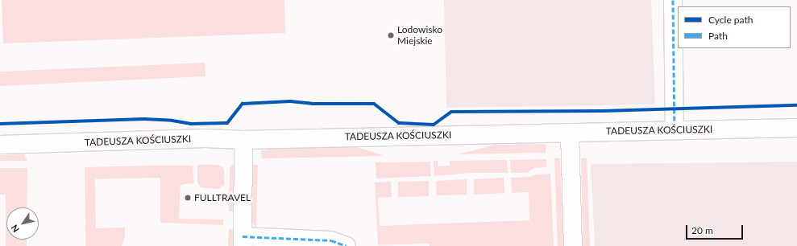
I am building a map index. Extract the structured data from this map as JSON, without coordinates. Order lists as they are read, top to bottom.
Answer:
{
  "streets": {
    "street": ["TADEUSZA KOŚCIUSZKI"]
  },
  "places": ["Lodowisko Miejskie", "FULLTRAVEL"],
  "legend": ["Cycle path", "Path"],
  "scale_bar": "20 m",
  "north": "bottom left"
}
